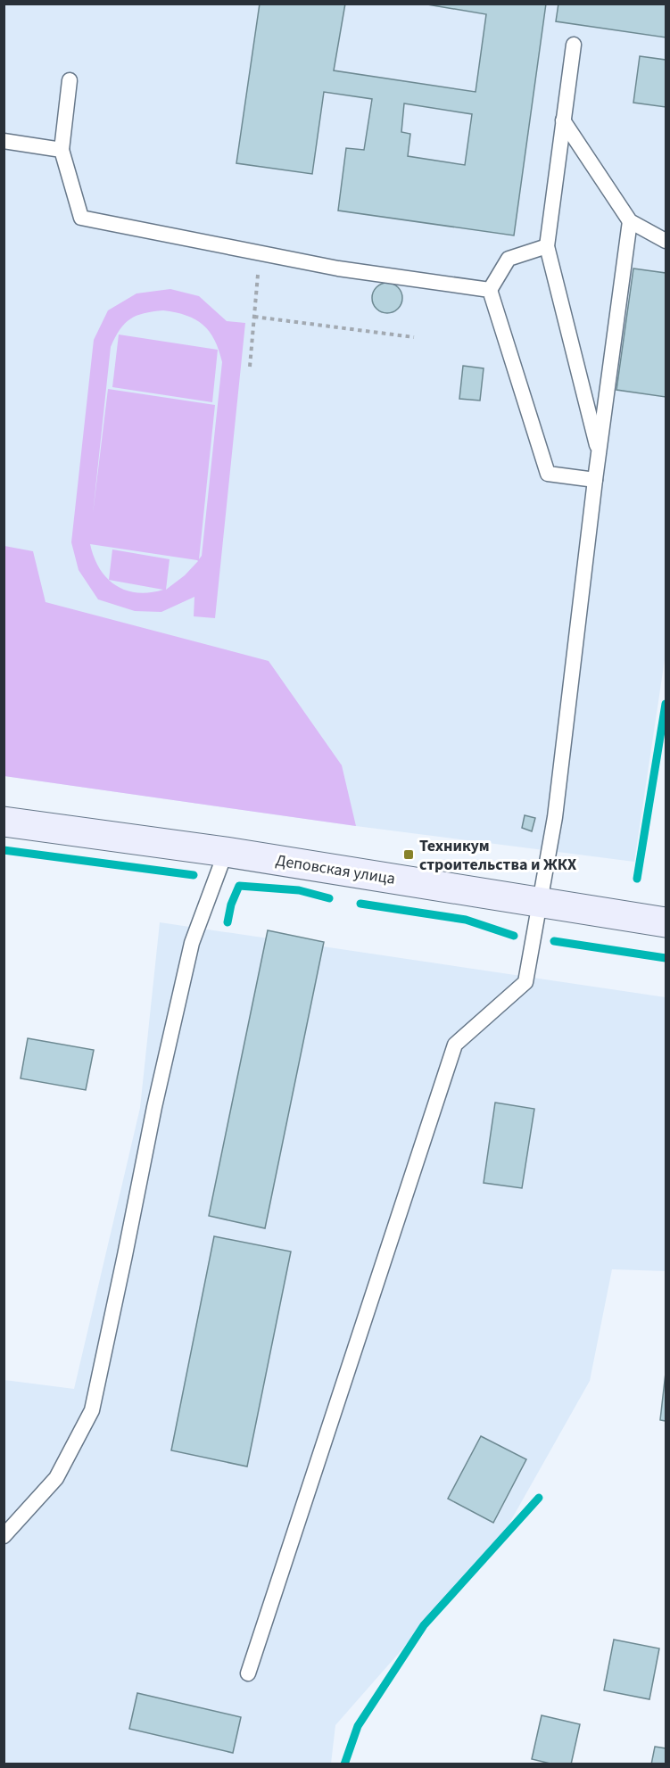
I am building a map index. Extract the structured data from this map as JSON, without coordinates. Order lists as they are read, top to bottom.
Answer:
{
  "streets": {
    "street": ["Деповская улица"]
  },
  "places": {
    "transit": ["Техникум строительства и ЖКХ"]
  }
}
